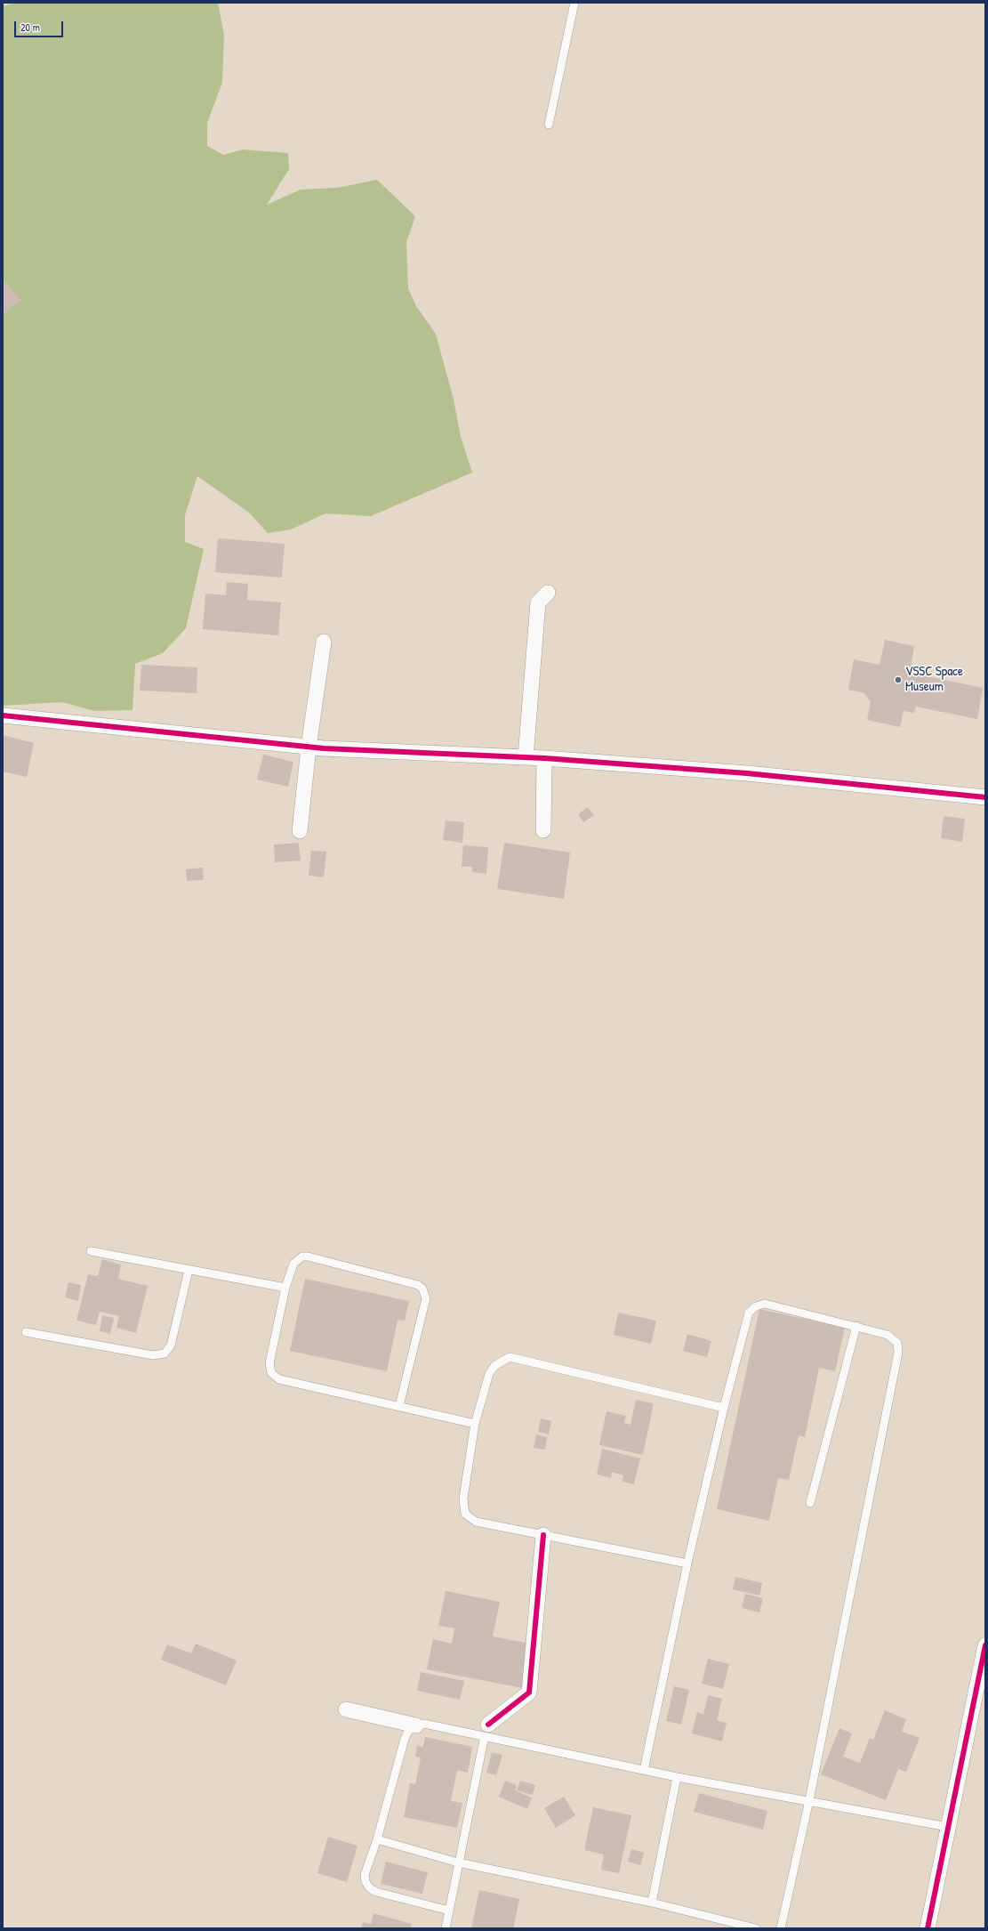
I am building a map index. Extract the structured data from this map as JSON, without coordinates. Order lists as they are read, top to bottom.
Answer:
{
  "places": ["VSSC Space Museum"],
  "scale_bar": "20 m"
}
